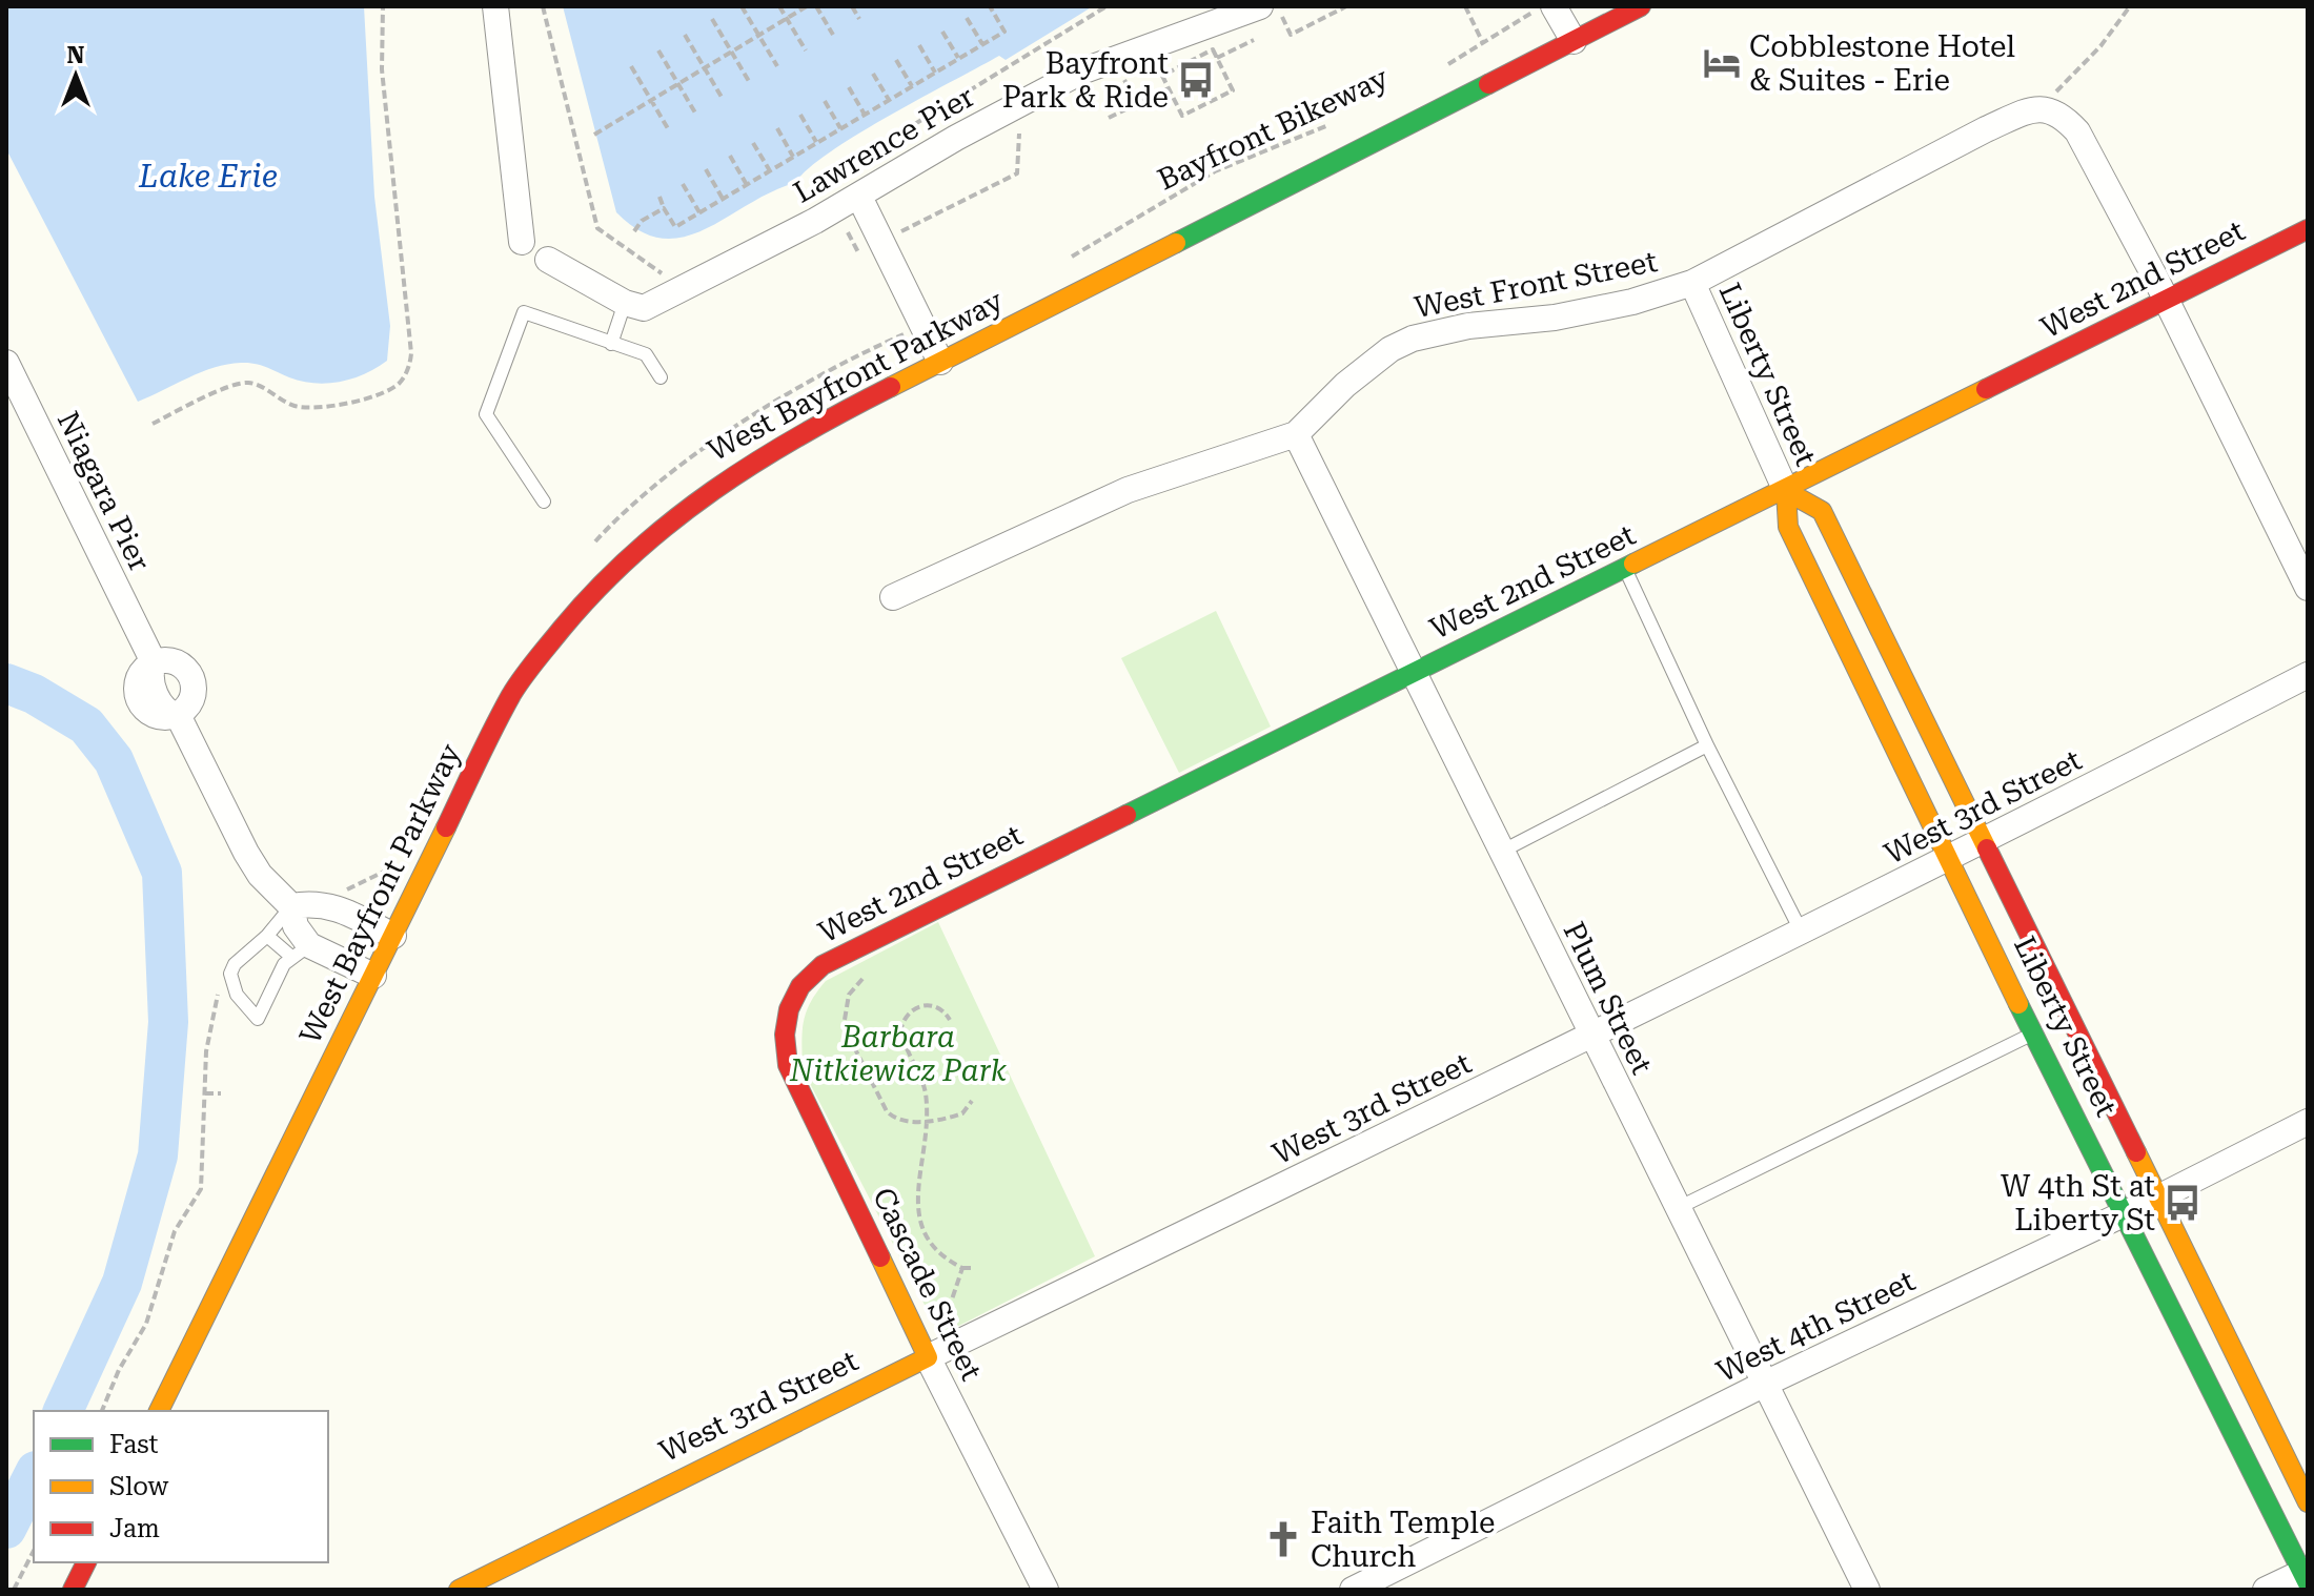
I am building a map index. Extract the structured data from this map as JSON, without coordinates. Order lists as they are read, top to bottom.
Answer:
{
  "streets": {
    "main road": [
      "West 2nd Street",
      "Liberty Street",
      "West Bayfront Parkway",
      "West 3rd Street",
      "Cascade Street"
    ],
    "street": [
      "Lawrence Pier",
      "West Front Street",
      "Niagara Pier",
      "Plum Street",
      "West 4th Street"
    ],
    "path": ["Bayfront Bikeway"]
  },
  "crossings": [
    ["West 2nd Street", "Liberty Street"],
    ["West 2nd Street", "Plum Street"],
    ["West 2nd Street", "Cascade Street"],
    ["West Front Street", "Liberty Street"],
    ["West Front Street", "Plum Street"],
    ["Liberty Street", "West 3rd Street"],
    ["Liberty Street", "West 4th Street"],
    ["West 3rd Street", "Plum Street"],
    ["West 3rd Street", "Cascade Street"],
    ["Plum Street", "West 4th Street"]
  ],
  "water": ["Lake Erie"],
  "parks": ["Barbara Nitkiewicz Park"],
  "places": {
    "hotel": ["Cobblestone Hotel & Suites - Erie"],
    "bus stop": ["Bayfront Park & Ride", "W 4th St at Liberty St"],
    "church": ["Faith Temple Church"]
  },
  "legend": ["Fast", "Slow", "Jam"],
  "north": "top"
}
